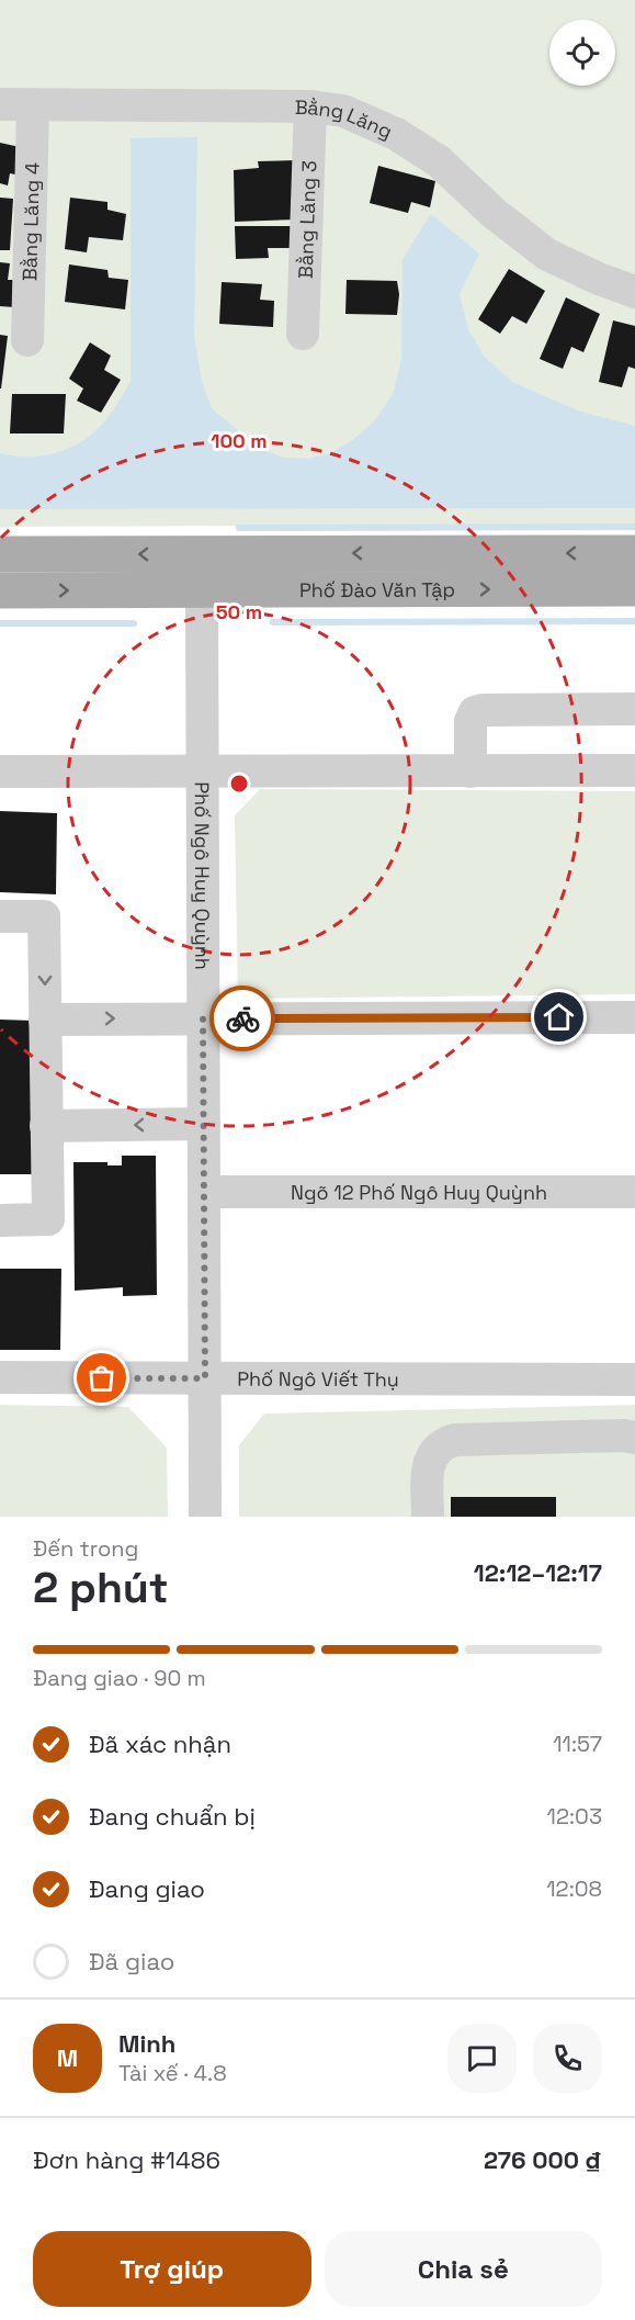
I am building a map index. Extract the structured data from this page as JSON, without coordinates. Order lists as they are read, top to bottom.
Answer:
{
  "streets": {
    "main road": ["Phố Đào Văn Tập"],
    "street": [
      "Bằng Lăng",
      "Bằng Lăng 3",
      "Bằng Lăng 4",
      "Phố Ngô Huy Quỳnh",
      "Ngõ 12 Phố Ngô Huy Quỳnh",
      "Phố Ngô Viết Thụ"
    ]
  },
  "crossings": [
    ["Bằng Lăng", "Bằng Lăng 3"],
    ["Bằng Lăng", "Bằng Lăng 4"],
    ["Phố Đào Văn Tập", "Phố Ngô Huy Quỳnh"],
    ["Phố Ngô Huy Quỳnh", "Ngõ 12 Phố Ngô Huy Quỳnh"],
    ["Phố Ngô Huy Quỳnh", "Phố Ngô Viết Thụ"]
  ],
  "page": {
    "heading": ["2 phút", "Đến trong", "12:12–12:17"],
    "panel": [
      "Minh",
      "Tài xế · 4.8",
      "Đơn hàng #1486",
      "276 000 ₫"
    ],
    "bar": "Đang giao · 90 m",
    "list": [
      ["Đã xác nhận", "11:57"],
      ["Đang chuẩn bị", "12:03"],
      ["Đang giao", "12:08"],
      "Đã giao"
    ],
    "round": "M",
    "buttons": ["Trợ giúp", "Chia sẻ"]
  },
  "rings": ["100 m", "50 m"]
}
